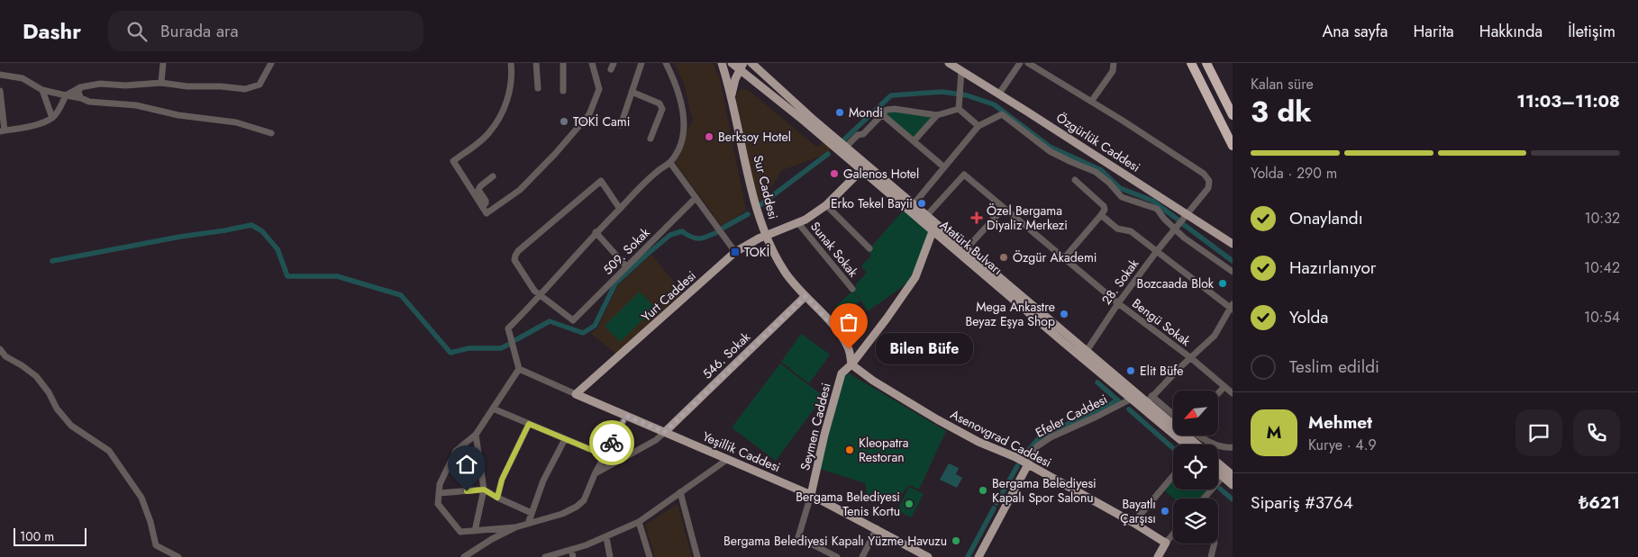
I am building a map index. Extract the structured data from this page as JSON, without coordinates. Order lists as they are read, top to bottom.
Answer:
{
  "streets": {
    "main road": [
      "Özgürlük Caddesi",
      "Sur Caddesi",
      "Atatürk Bulvarı",
      "Yurt Caddesi",
      "546. Sokak",
      "Efeler Caddesi",
      "Seymen Caddesi",
      "Asenovgrad Caddesi",
      "Yeşillik Caddesi"
    ],
    "street": [
      "Sunak Sokak",
      "509. Sokak",
      "28. Sokak",
      "Bengü Sokak"
    ]
  },
  "crossings": [
    ["Özgürlük Caddesi", "28. Sokak"],
    ["Sur Caddesi", "Atatürk Bulvarı"],
    ["Sur Caddesi", "Yurt Caddesi"],
    ["Sur Caddesi", "546. Sokak"],
    ["Sur Caddesi", "Seymen Caddesi"],
    ["Sur Caddesi", "Asenovgrad Caddesi"],
    ["Atatürk Bulvarı", "28. Sokak"],
    ["Atatürk Bulvarı", "Yurt Caddesi"],
    ["Atatürk Bulvarı", "Bengü Sokak"],
    ["Atatürk Bulvarı", "Efeler Caddesi"],
    ["Atatürk Bulvarı", "Seymen Caddesi"],
    ["Sunak Sokak", "Yurt Caddesi"],
    ["28. Sokak", "Bengü Sokak"],
    ["546. Sokak", "Yeşillik Caddesi"],
    ["Efeler Caddesi", "Asenovgrad Caddesi"],
    ["Seymen Caddesi", "Asenovgrad Caddesi"],
    ["Seymen Caddesi", "Yeşillik Caddesi"]
  ],
  "places": {
    "other": [
      "Mondi",
      "TOKİ Cami",
      "Berksoy Hotel",
      "Galenos Hotel",
      "Erko Tekel Bayii",
      "Özgür Akademi",
      "Bozcaada Blok",
      "Mega Ankastre Beyaz Eşya Shop",
      "Bilen Büfe",
      "Elit Büfe",
      "Kleopatra Restoran",
      "Bergama Belediyesi Kapalı Spor Salonu",
      "Bergama Belediyesi Tenis Kortu",
      "Bayatlı Çarşısı",
      "Bergama Belediyesi Kapalı Yüzme Havuzu"
    ],
    "health": ["Özel Bergama Diyaliz Merkezi"],
    "transit": ["TOKİ"]
  },
  "scale_bar": "100 m",
  "north": "bottom left",
  "page": {
    "header": "Dashr",
    "search": "Burada ara",
    "nav": [
      "Ana sayfa",
      "Harita",
      "Hakkında",
      "İletişim"
    ],
    "heading": ["3 dk", "Kalan süre", "11:03–11:08"],
    "panel": [
      "Mehmet",
      "Kurye · 4.9",
      "Sipariş #3764",
      "₺621"
    ],
    "bar": "Yolda · 290 m",
    "list": [
      ["Onaylandı", "10:32"],
      ["Hazırlanıyor", "10:42"],
      ["Yolda", "10:54"],
      "Teslim edildi"
    ],
    "bubble": "Bilen Büfe",
    "round": "M",
    "scale": "100 m"
  }
}
